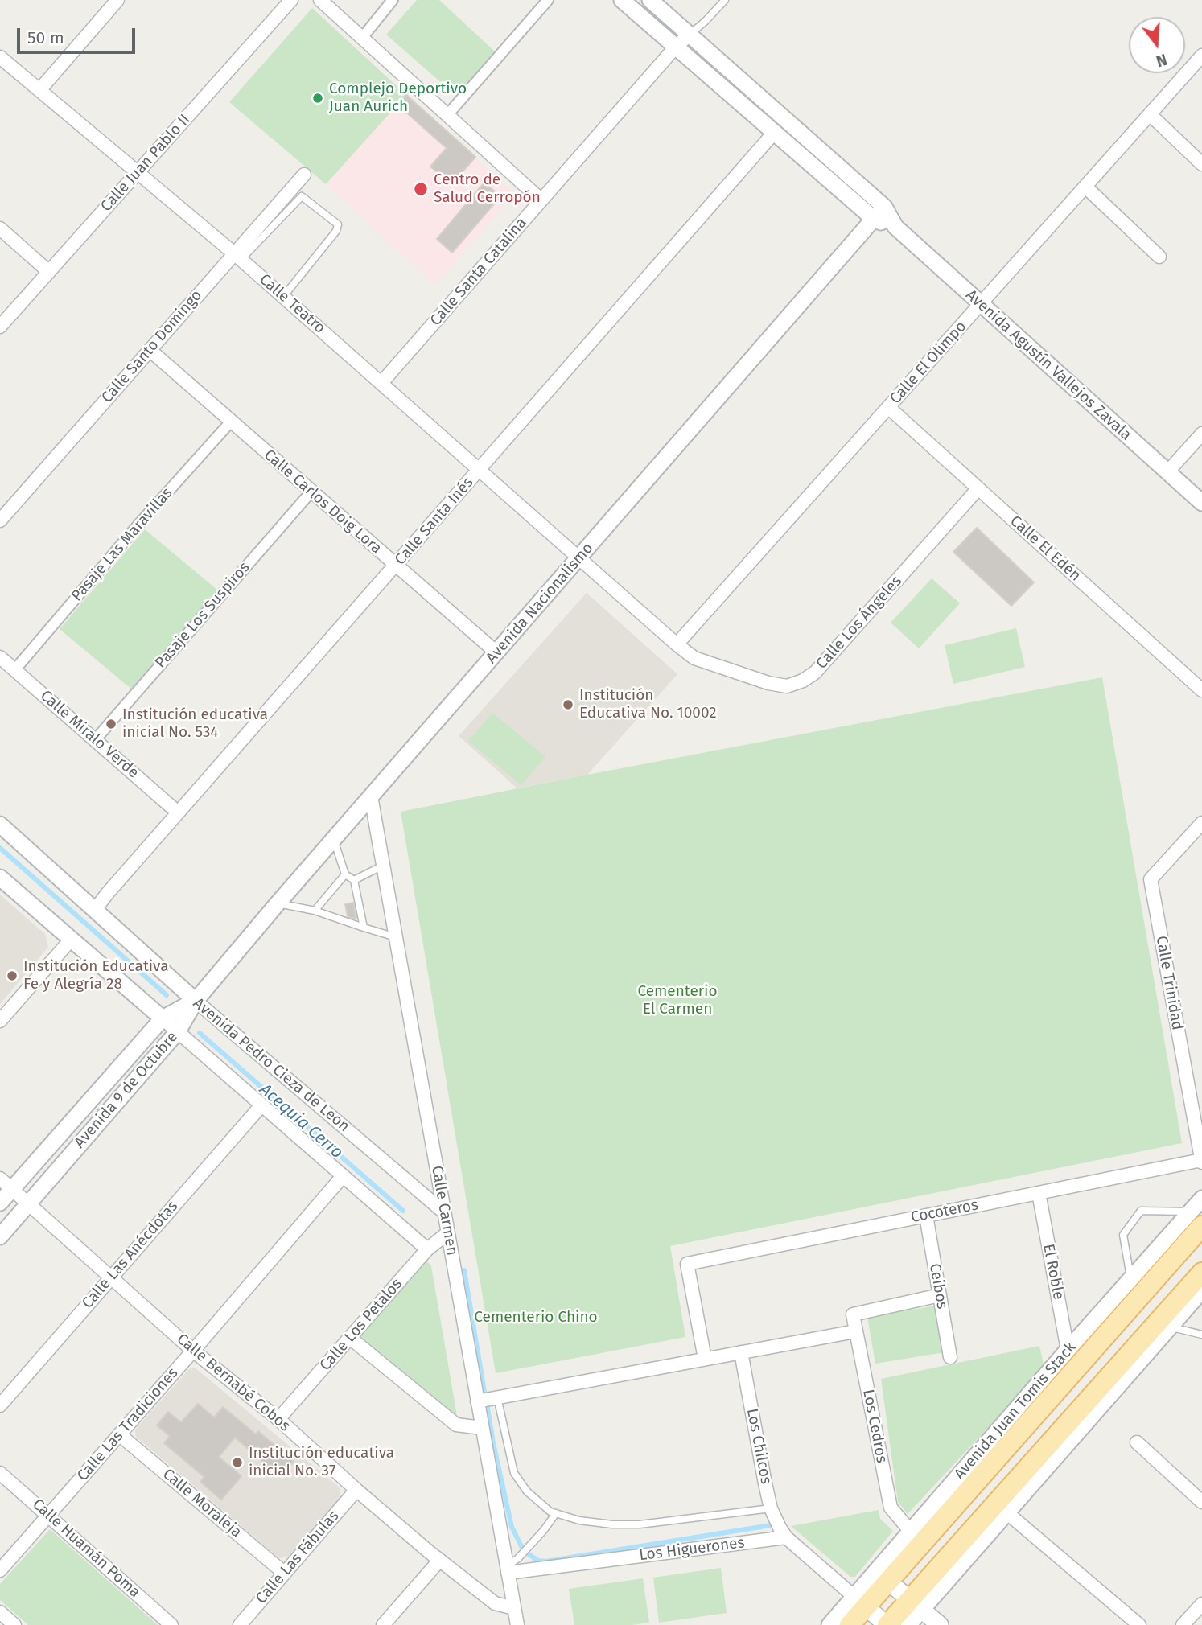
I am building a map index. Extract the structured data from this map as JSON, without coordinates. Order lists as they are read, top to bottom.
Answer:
{
  "streets": {
    "main road": ["Avenida Juan Tomis Stack"],
    "street": [
      "Calle Juan Pablo II",
      "Calle Santa Catalina",
      "Calle Teatro",
      "Calle Santo Domingo",
      "Calle El Olimpo",
      "Avenida Agustín Vallejos Zavala",
      "Calle Carlos Doig Lora",
      "Calle Santa Inés",
      "Pasaje Las Maravillas",
      "Calle El Edén",
      "Avenida Nacionalismo",
      "Pasaje Los Suspiros",
      "Calle Los Ángeles",
      "Calle Miralo Verde",
      "Calle Trinidad",
      "Avenida Pedro Cieza de Leon",
      "Avenida 9 de Octubre",
      "Calle Carmen",
      "Cocoteros",
      "Calle Las Anécdotas",
      "El Roble",
      "Ceibos",
      "Calle Los Petalos",
      "Calle Bernabé Cobos",
      "Calle Las Tradiciones",
      "Los Cedros",
      "Los Chilcos",
      "Calle Moraleja",
      "Calle Huamán Poma",
      "Los Higuerones",
      "Calle Las Fábulas"
    ]
  },
  "crossings": [
    ["Calle Juan Pablo II", "Calle Teatro"],
    ["Calle Santa Catalina", "Calle Teatro"],
    ["Calle Santa Catalina", "Avenida Agustín Vallejos Zavala"],
    ["Calle Teatro", "Calle Santo Domingo"],
    ["Calle Teatro", "Calle Santa Inés"],
    ["Calle Teatro", "Avenida Nacionalismo"],
    ["Calle Teatro", "Calle Los Ángeles"],
    ["Calle Santo Domingo", "Calle Carlos Doig Lora"],
    ["Calle El Olimpo", "Avenida Agustín Vallejos Zavala"],
    ["Calle El Olimpo", "Calle El Edén"],
    ["Calle El Olimpo", "Calle Los Ángeles"],
    ["Avenida Agustín Vallejos Zavala", "Calle Santa Inés"],
    ["Avenida Agustín Vallejos Zavala", "Avenida Nacionalismo"],
    ["Calle Carlos Doig Lora", "Calle Santa Inés"],
    ["Calle Carlos Doig Lora", "Pasaje Las Maravillas"],
    ["Calle Carlos Doig Lora", "Avenida Nacionalismo"],
    ["Calle Carlos Doig Lora", "Pasaje Los Suspiros"],
    ["Calle Santa Inés", "Calle Miralo Verde"],
    ["Calle Santa Inés", "Avenida Pedro Cieza de Leon"],
    ["Pasaje Las Maravillas", "Calle Miralo Verde"],
    ["Calle El Edén", "Calle Los Ángeles"],
    ["Avenida Nacionalismo", "Calle Los Ángeles"],
    ["Avenida Nacionalismo", "Avenida Pedro Cieza de Leon"],
    ["Avenida Nacionalismo", "Avenida 9 de Octubre"],
    ["Avenida Nacionalismo", "Calle Carmen"],
    ["Pasaje Los Suspiros", "Calle Miralo Verde"],
    ["Calle Trinidad", "Cocoteros"],
    ["Avenida Pedro Cieza de Leon", "Avenida 9 de Octubre"],
    ["Avenida Pedro Cieza de Leon", "Calle Carmen"],
    ["Avenida 9 de Octubre", "Calle Bernabé Cobos"],
    ["Calle Carmen", "Calle Los Petalos"],
    ["Calle Carmen", "Calle Bernabé Cobos"],
    ["Calle Carmen", "Los Higuerones"],
    ["Cocoteros", "El Roble"],
    ["Cocoteros", "Ceibos"],
    ["Calle Las Anécdotas", "Calle Bernabé Cobos"],
    ["El Roble", "Avenida Juan Tomis Stack"],
    ["Ceibos", "Los Cedros"],
    ["Calle Los Petalos", "Calle Bernabé Cobos"],
    ["Calle Bernabé Cobos", "Calle Las Tradiciones"],
    ["Calle Bernabé Cobos", "Calle Las Fábulas"],
    ["Avenida Juan Tomis Stack", "Los Cedros"],
    ["Calle Las Tradiciones", "Calle Moraleja"],
    ["Calle Las Tradiciones", "Calle Huamán Poma"],
    ["Los Chilcos", "Los Higuerones"],
    ["Calle Moraleja", "Calle Las Fábulas"]
  ],
  "water": ["Acequia Cerro"],
  "parks": ["Cementerio El Carmen", "Cementerio Chino"],
  "places": [
    "Complejo Deportivo Juan Aurich",
    "Centro de Salud Cerropón",
    "Institución Educativa No. 10002",
    "Institución educativa inicial No. 534",
    "Institución Educativa Fe y Alegría 28",
    "Institución educativa inicial No. 37"
  ],
  "scale_bar": "50 m",
  "north": "bottom"
}
